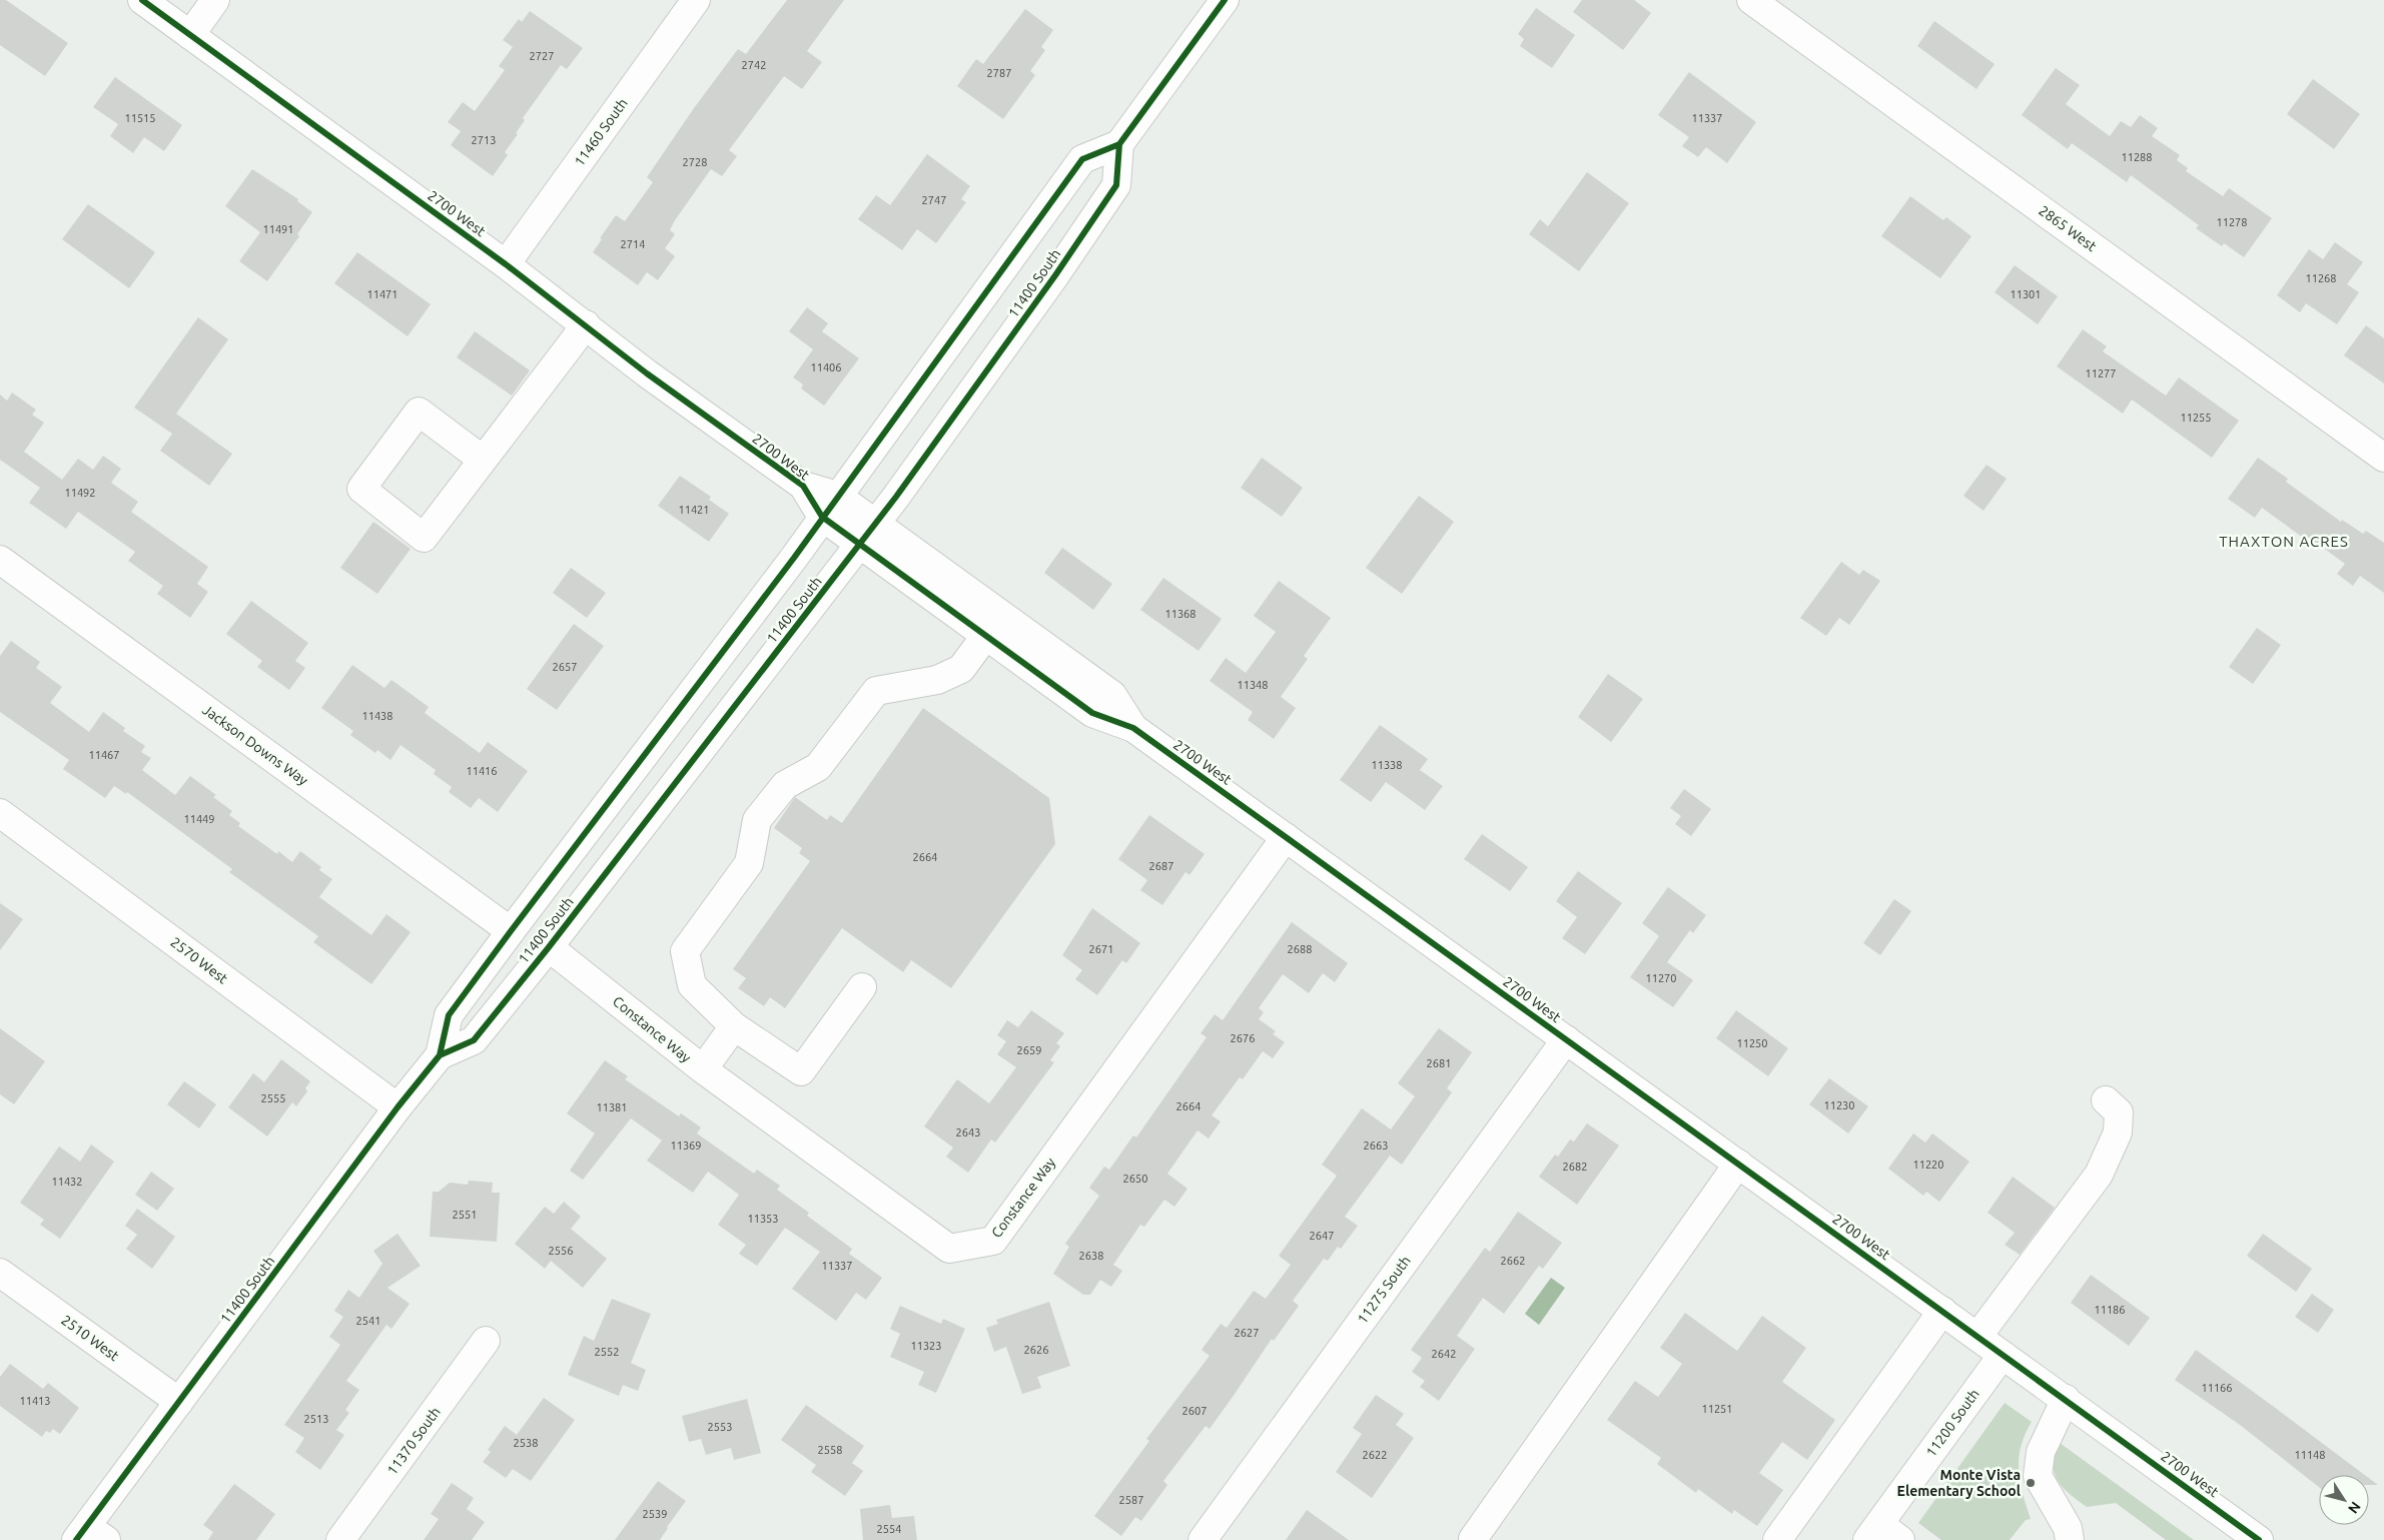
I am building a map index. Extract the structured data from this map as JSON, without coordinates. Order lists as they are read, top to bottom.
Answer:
{
  "streets": {
    "main road": [
      "11460 South",
      "2700 West",
      "2865 West",
      "11400 South",
      "Jackson Downs Way",
      "2570 West",
      "Constance Way",
      "11275 South",
      "2510 West",
      "11200 South",
      "11370 South"
    ]
  },
  "crossings": [
    ["11460 South", "2700 West"],
    ["2700 West", "11400 South"],
    ["2700 West", "Constance Way"],
    ["2700 West", "11275 South"],
    ["2700 West", "11200 South"],
    ["11400 South", "Jackson Downs Way"],
    ["11400 South", "2570 West"],
    ["11400 South", "Constance Way"],
    ["11400 South", "2510 West"]
  ],
  "districts": ["THAXTON ACRES"],
  "places": ["Monte Vista Elementary School"],
  "house_numbers": [
    "2727",
    "2742",
    "2787",
    "11515",
    "11337",
    "2713",
    "11288",
    "2728",
    "2747",
    "11278",
    "11491",
    "2714",
    "11268",
    "11471",
    "11301",
    "11406",
    "11277",
    "11255",
    "11492",
    "11421",
    "11368",
    "2657",
    "11348",
    "11438",
    "11467",
    "11338",
    "11416",
    "11449",
    "2664",
    "2687",
    "2671",
    "2688",
    "11270",
    "2676",
    "11250",
    "2659",
    "2681",
    "2555",
    "11230",
    "2664",
    "11381",
    "2643",
    "11369",
    "2663",
    "11220",
    "2682",
    "2650",
    "11432",
    "2551",
    "11353",
    "2647",
    "2556",
    "2638",
    "2662",
    "11337",
    "11186",
    "2541",
    "2627",
    "11323",
    "2626",
    "2552",
    "2642",
    "11166",
    "11413",
    "11251",
    "2607",
    "2513",
    "2553",
    "2538",
    "2558",
    "2622",
    "11148",
    "2587",
    "2539",
    "2554"
  ],
  "north": "bottom right"
}
